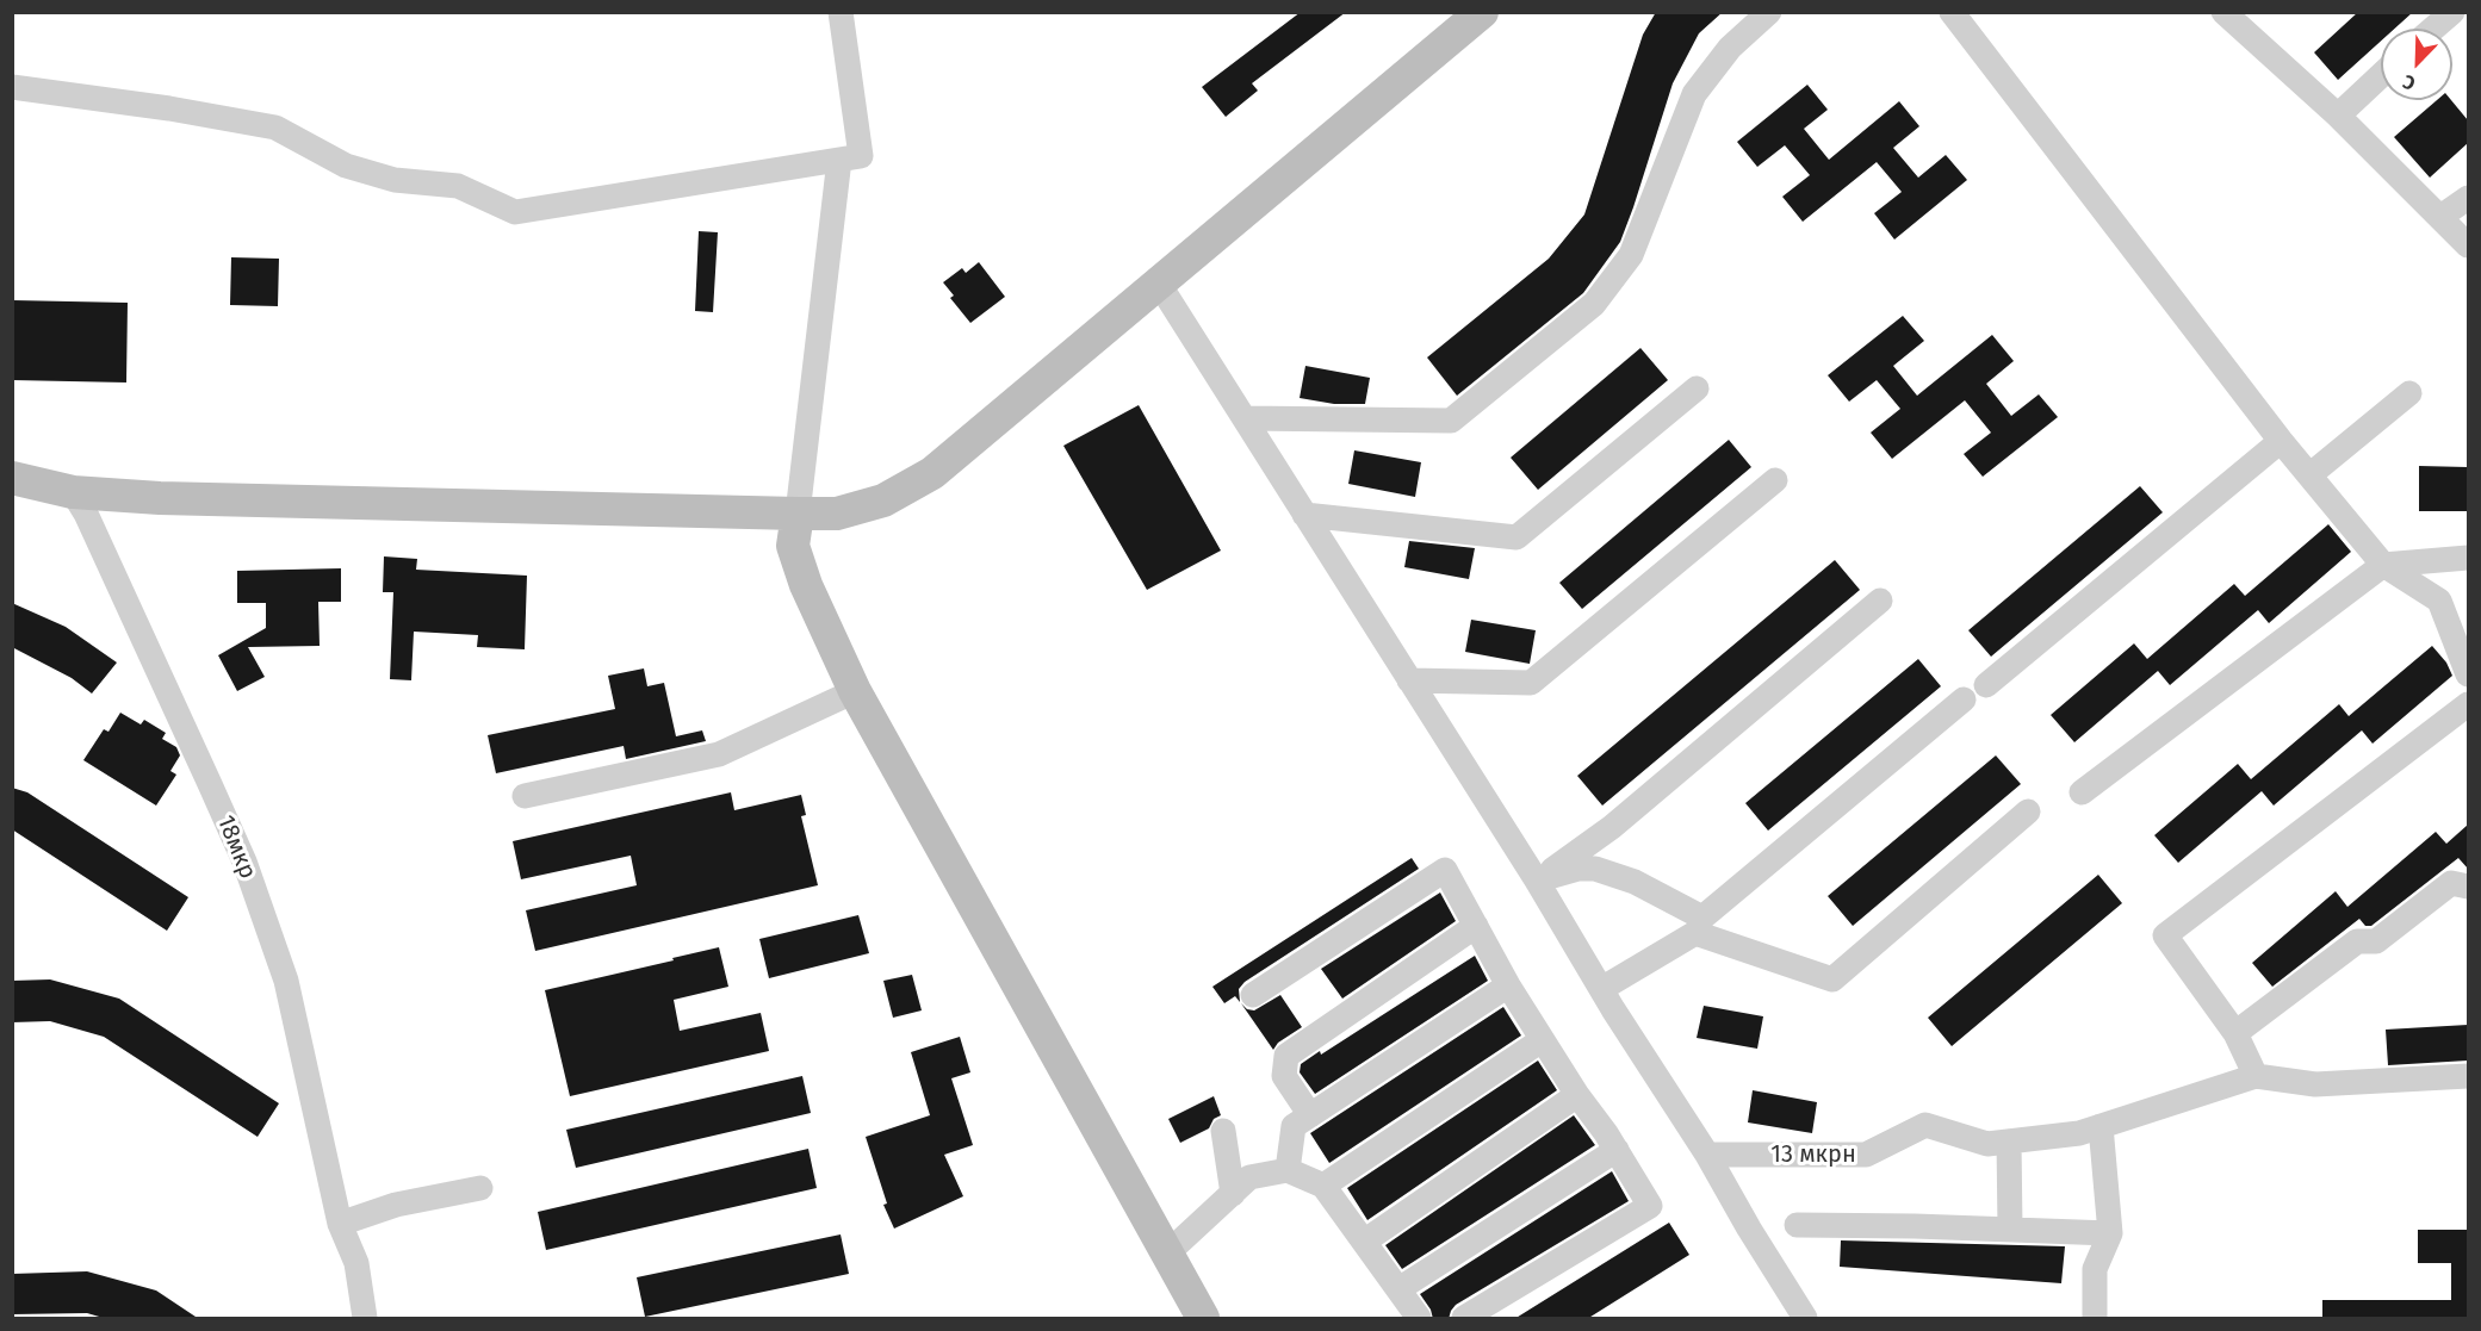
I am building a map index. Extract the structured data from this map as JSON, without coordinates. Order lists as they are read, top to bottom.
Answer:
{
  "streets": {
    "street": ["18мкр", "13 мкрн"]
  },
  "north": "bottom left"
}
